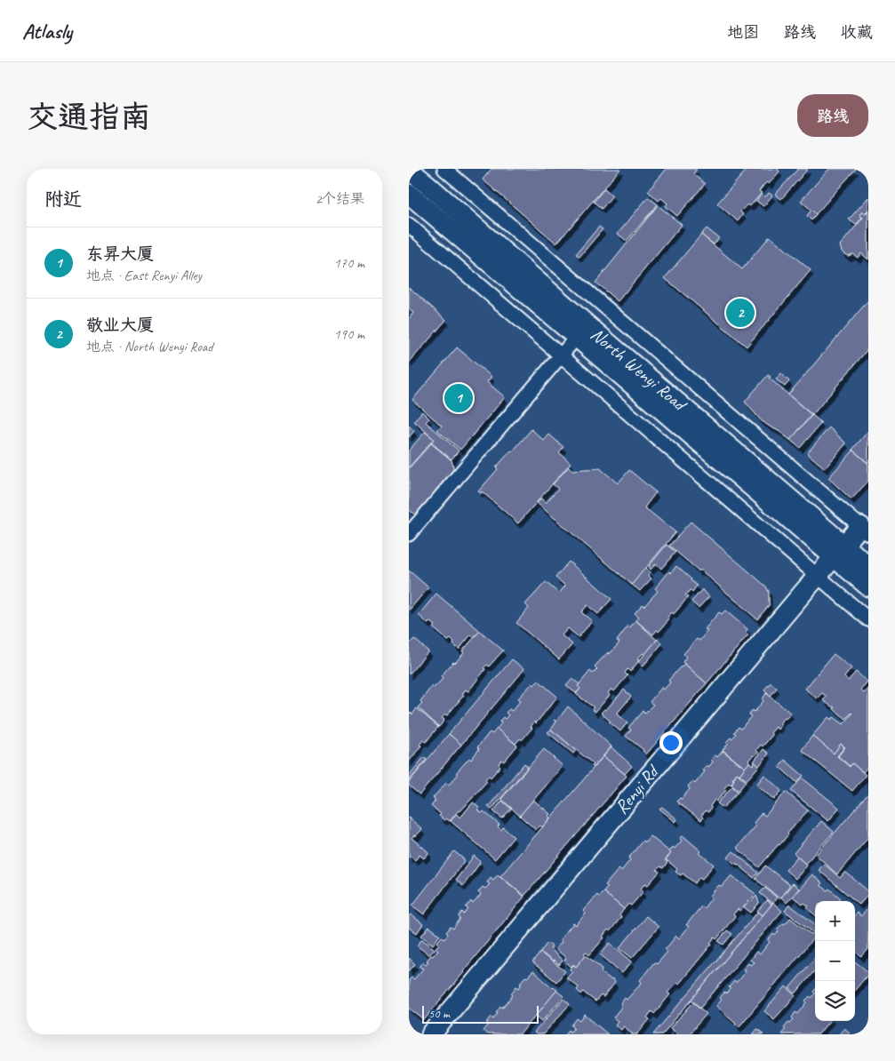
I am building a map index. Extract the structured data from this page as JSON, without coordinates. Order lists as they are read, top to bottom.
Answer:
{
  "streets": {
    "main road": ["North Wenyi Road", "Renyi Rd"]
  },
  "crossings": [
    ["North Wenyi Road", "Renyi Rd"]
  ],
  "scale_bar": "50 m",
  "page": {
    "header": "Atlasly",
    "nav": ["地图", "路线", "收藏"],
    "buttons": "路线",
    "title": "交通指南",
    "heading": ["附近", "2个结果"],
    "list": [
      {
        "mark": "1",
        "name": "东昇大厦",
        "note": "地点 · East Renyi Alley",
        "value": "170 m"
      },
      {
        "mark": "2",
        "name": "敬业大厦",
        "note": "地点 · North Wenyi Road",
        "value": "190 m"
      }
    ],
    "pins": ["2", "1"],
    "map_buttons": ["+", "−"],
    "scale": "50 m"
  }
}
